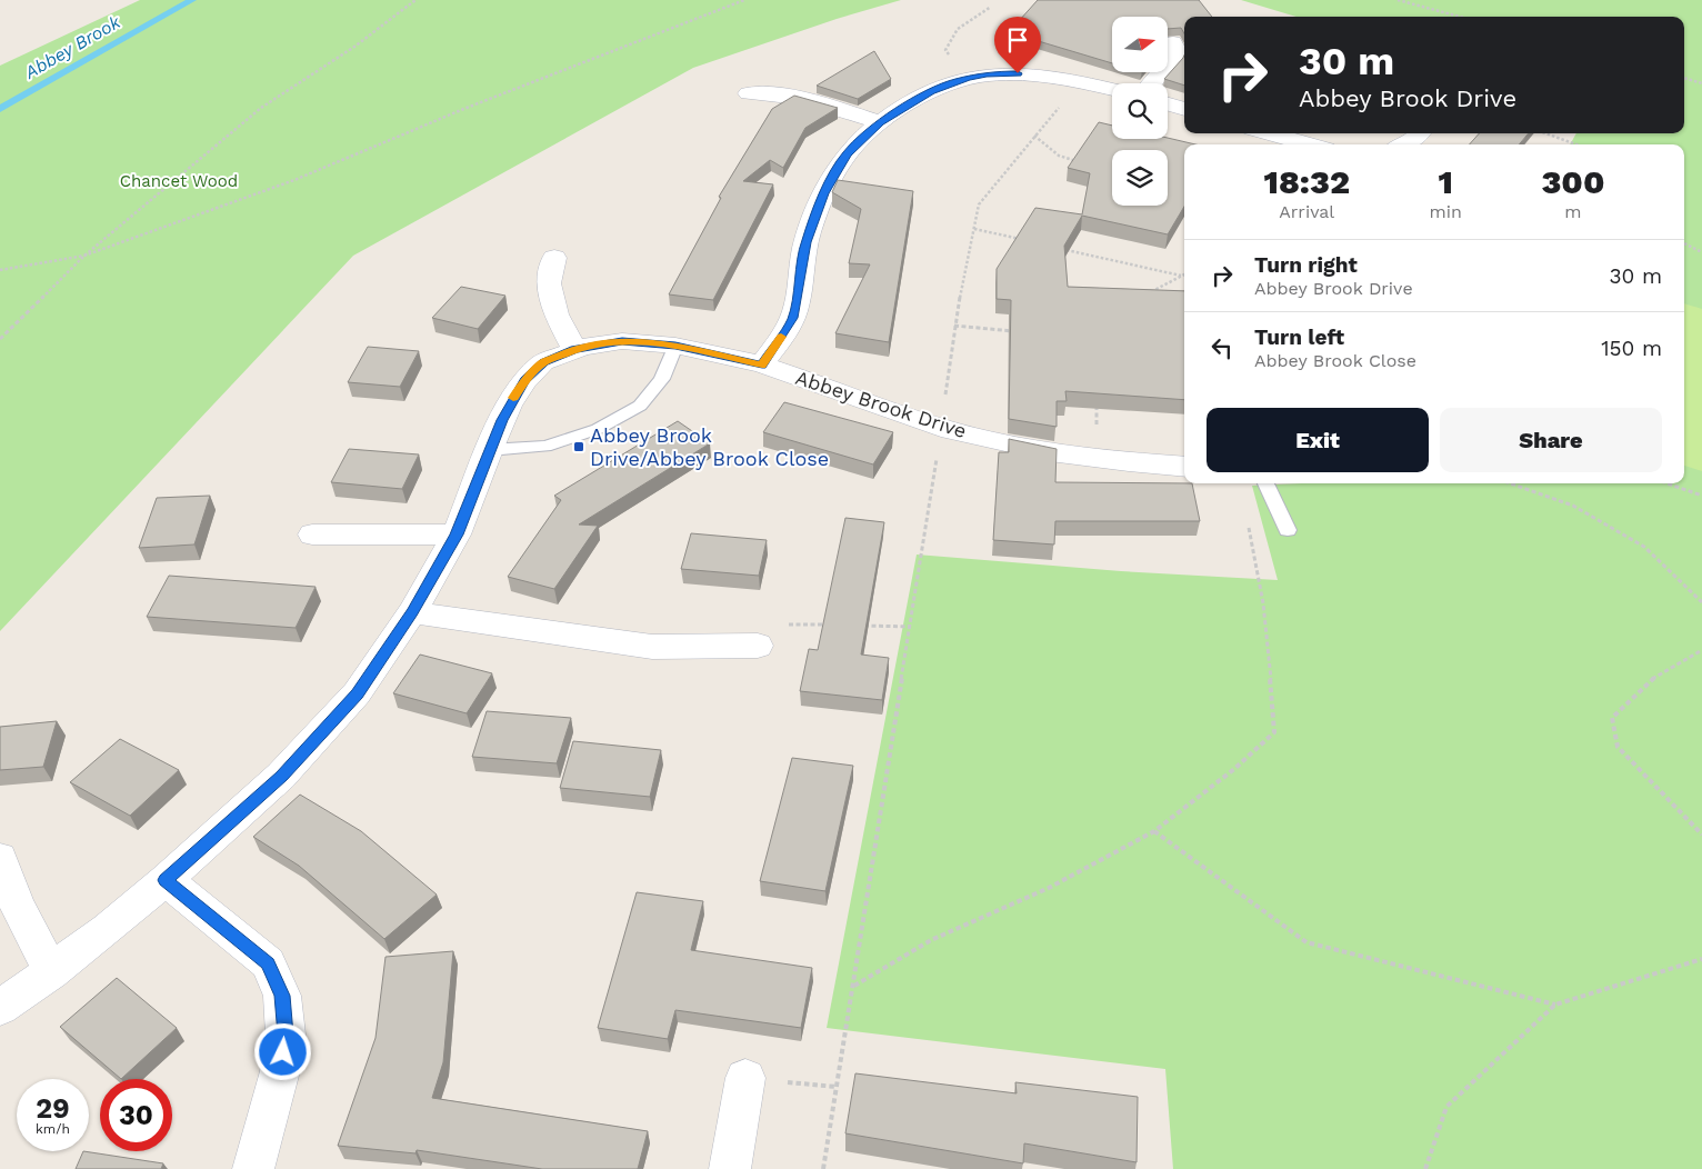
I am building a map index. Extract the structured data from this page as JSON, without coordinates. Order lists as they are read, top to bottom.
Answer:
{
  "streets": {
    "street": ["Abbey Brook Drive"]
  },
  "water": ["Abbey Brook"],
  "parks": ["Chancet Wood"],
  "places": {
    "transit": ["Abbey Brook Drive/Abbey Brook Close"]
  },
  "north": "right",
  "page": {
    "turn": ["30 m", "Abbey Brook Drive"],
    "eta": [
      "18:32",
      "Arrival",
      "1",
      "min",
      "300",
      "m"
    ],
    "list": [
      {
        "name": "Turn right",
        "note": "Abbey Brook Drive",
        "value": "30 m"
      },
      {
        "name": "Turn left",
        "note": "Abbey Brook Close",
        "value": "150 m"
      }
    ],
    "buttons": ["Exit", "Share"],
    "speed": "29 km/h",
    "limit": "30"
  }
}
